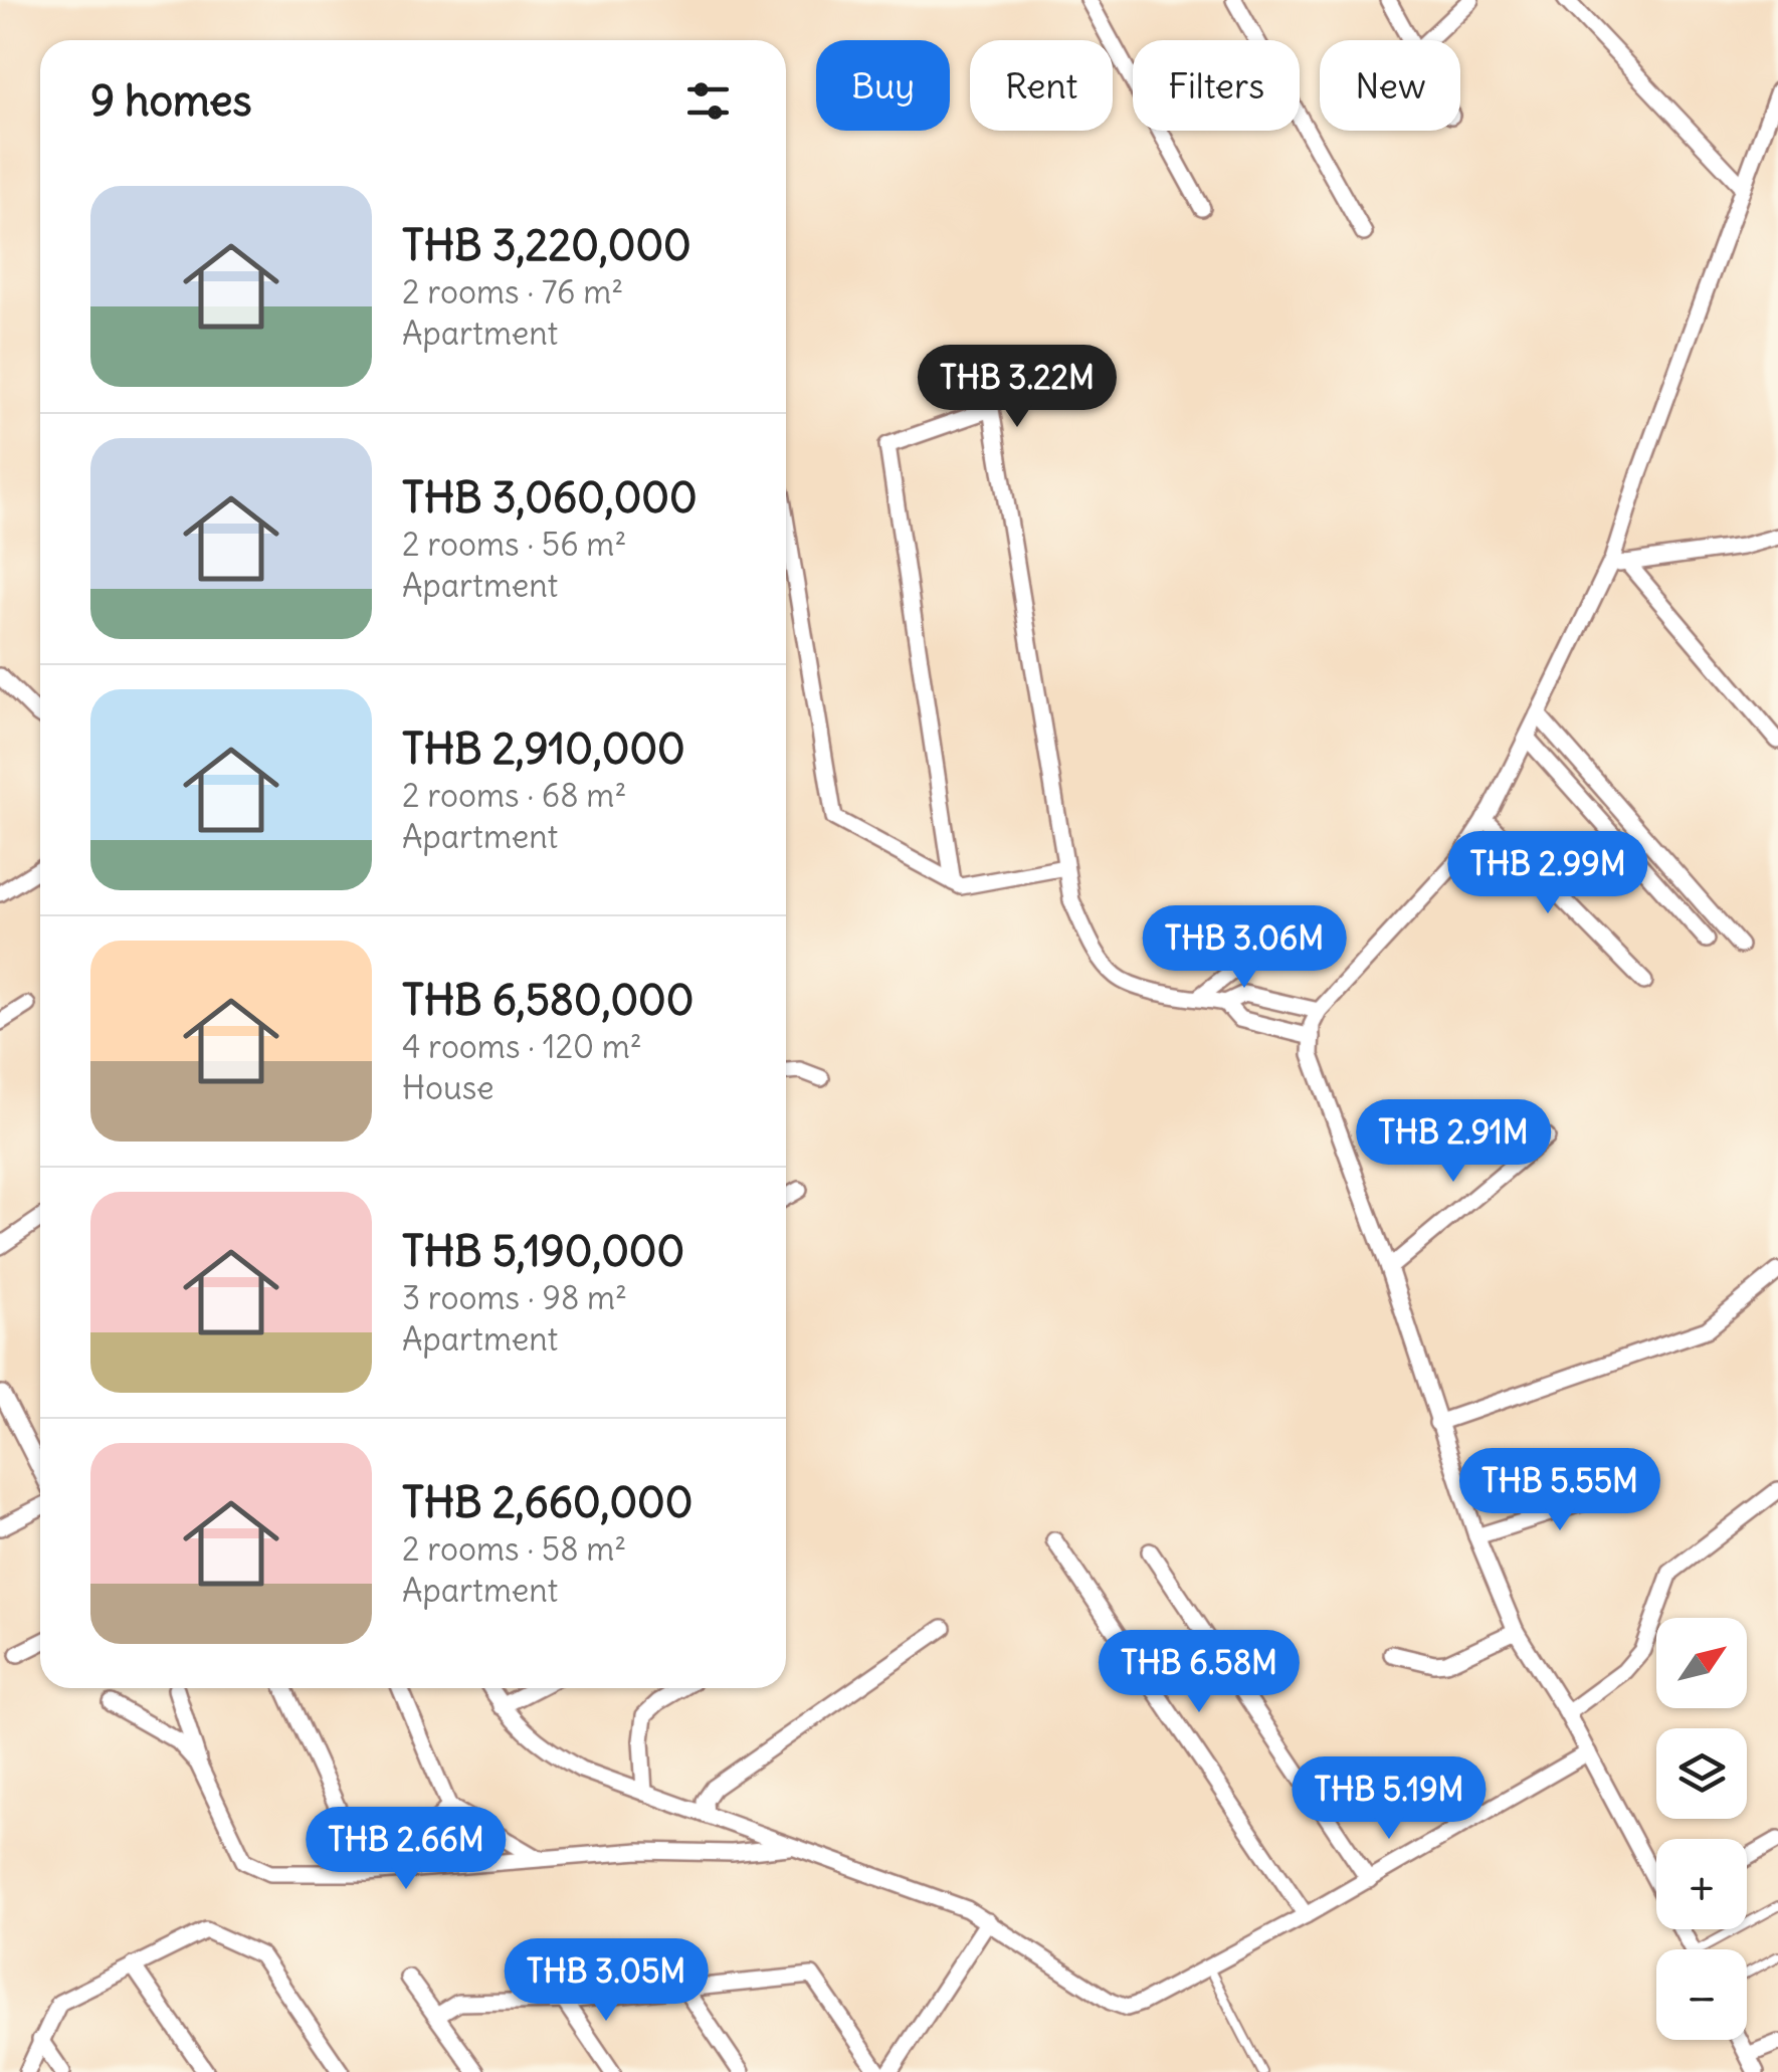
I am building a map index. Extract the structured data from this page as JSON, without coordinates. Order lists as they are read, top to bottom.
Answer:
{
  "north": "top right",
  "page": {
    "chip": [
      "Buy",
      "Rent",
      "Filters",
      "New"
    ],
    "heading": "9 homes",
    "list": [
      {
        "name": "THB 3,220,000",
        "note": "2 rooms · 76 m² · Apartment"
      },
      {
        "name": "THB 3,060,000",
        "note": "2 rooms · 56 m² · Apartment"
      },
      {
        "name": "THB 2,910,000",
        "note": "2 rooms · 68 m² · Apartment"
      },
      {
        "name": "THB 6,580,000",
        "note": "4 rooms · 120 m² · House"
      },
      {
        "name": "THB 5,190,000",
        "note": "3 rooms · 98 m² · Apartment"
      },
      {
        "name": "THB 2,660,000",
        "note": "2 rooms · 58 m² · Apartment"
      }
    ],
    "price": [
      "THB 3.22M",
      "THB 2.99M",
      "THB 3.06M",
      "THB 2.91M",
      "THB 5.55M",
      "THB 6.58M",
      "THB 5.19M",
      "THB 2.66M",
      "THB 3.05M"
    ],
    "map_buttons": ["+", "−"]
  }
}
